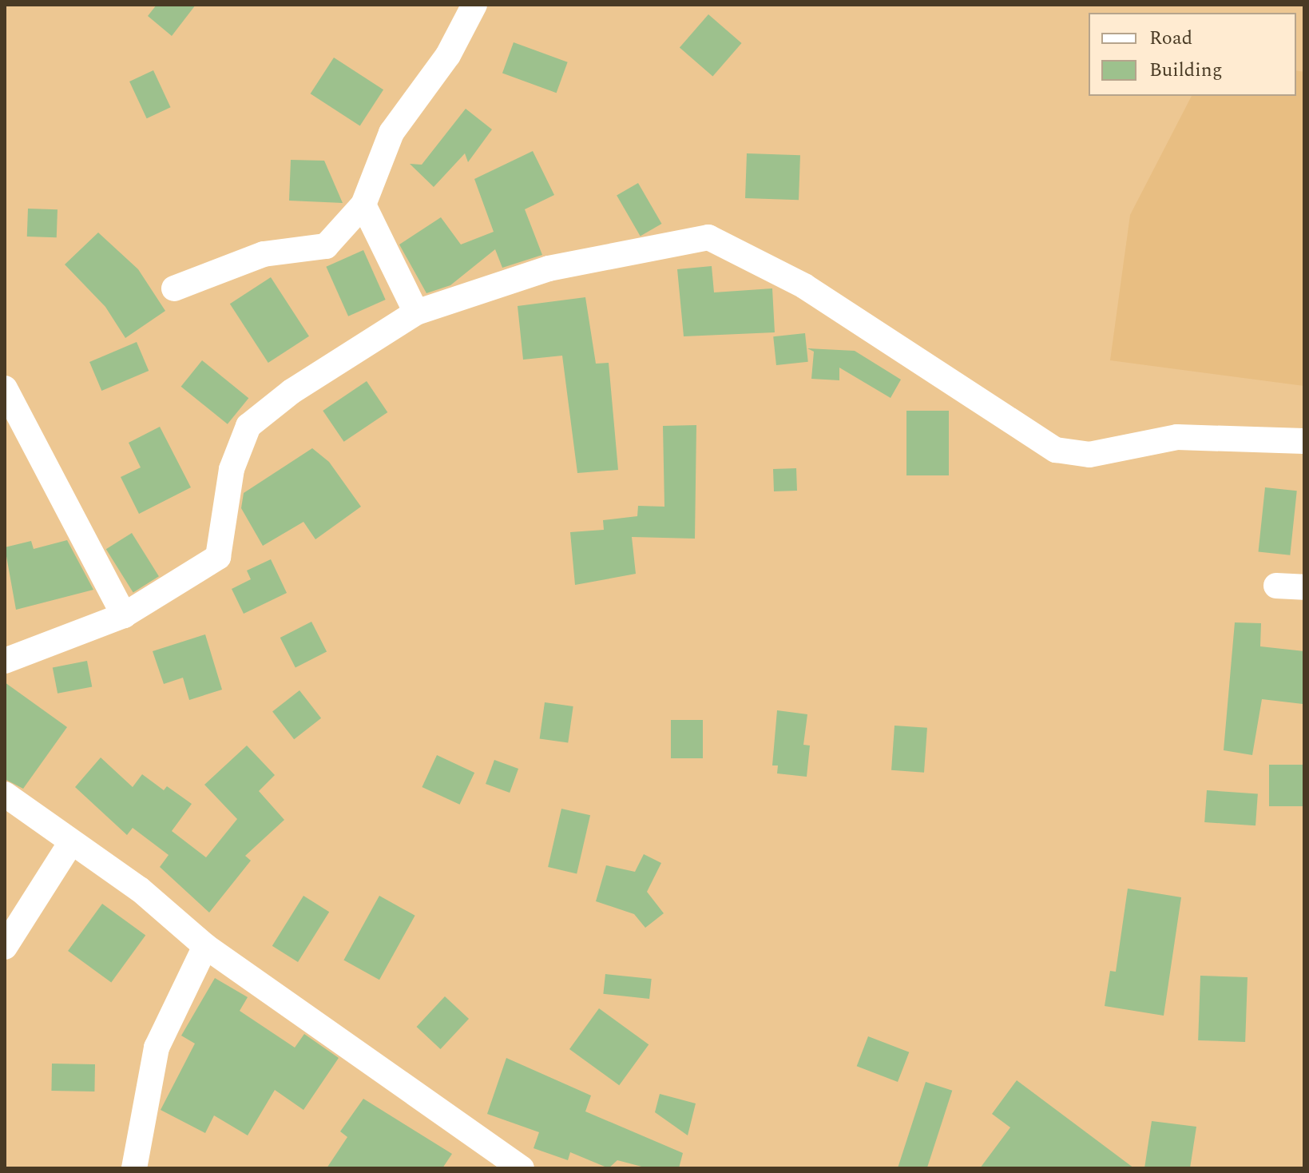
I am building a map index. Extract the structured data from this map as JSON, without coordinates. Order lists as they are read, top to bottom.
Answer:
{
  "legend": ["Road", "Building"]
}
